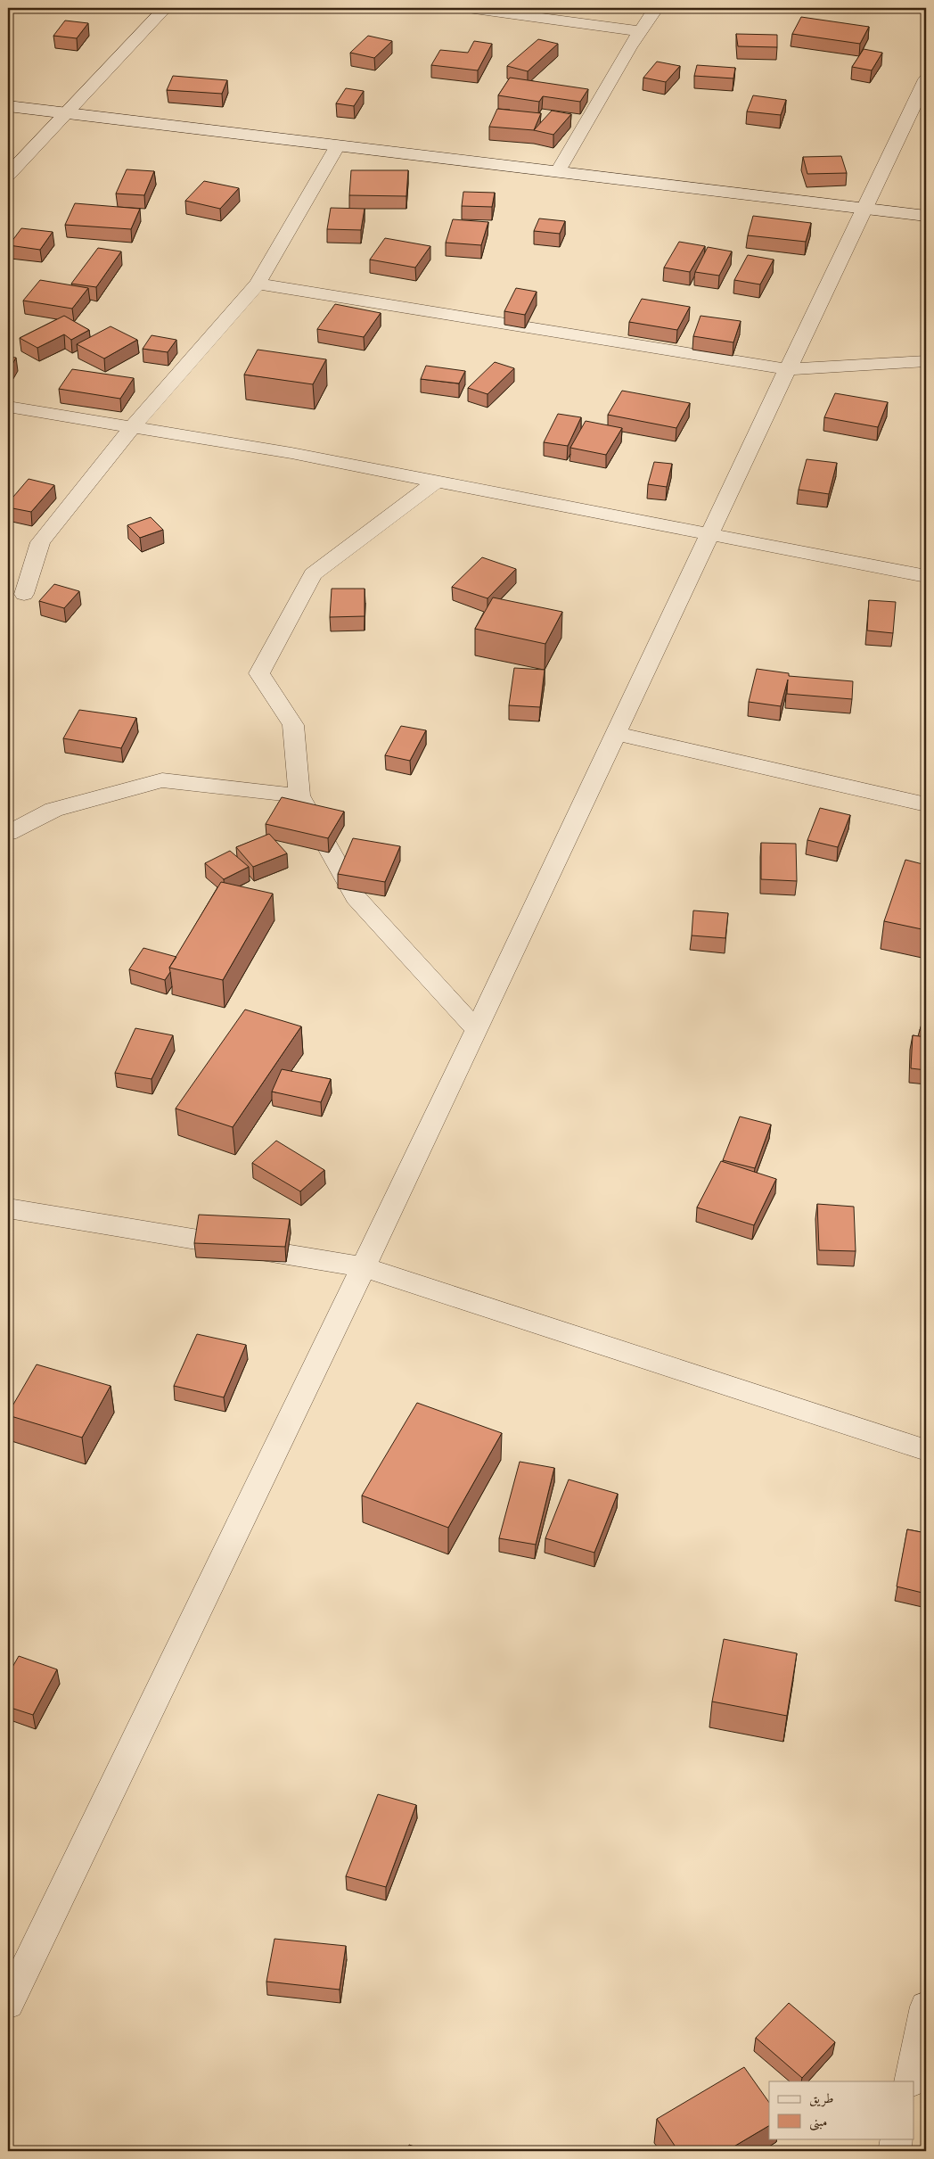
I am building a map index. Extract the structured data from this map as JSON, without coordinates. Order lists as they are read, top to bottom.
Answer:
{
  "legend": ["طريق", "مبنى"]
}
